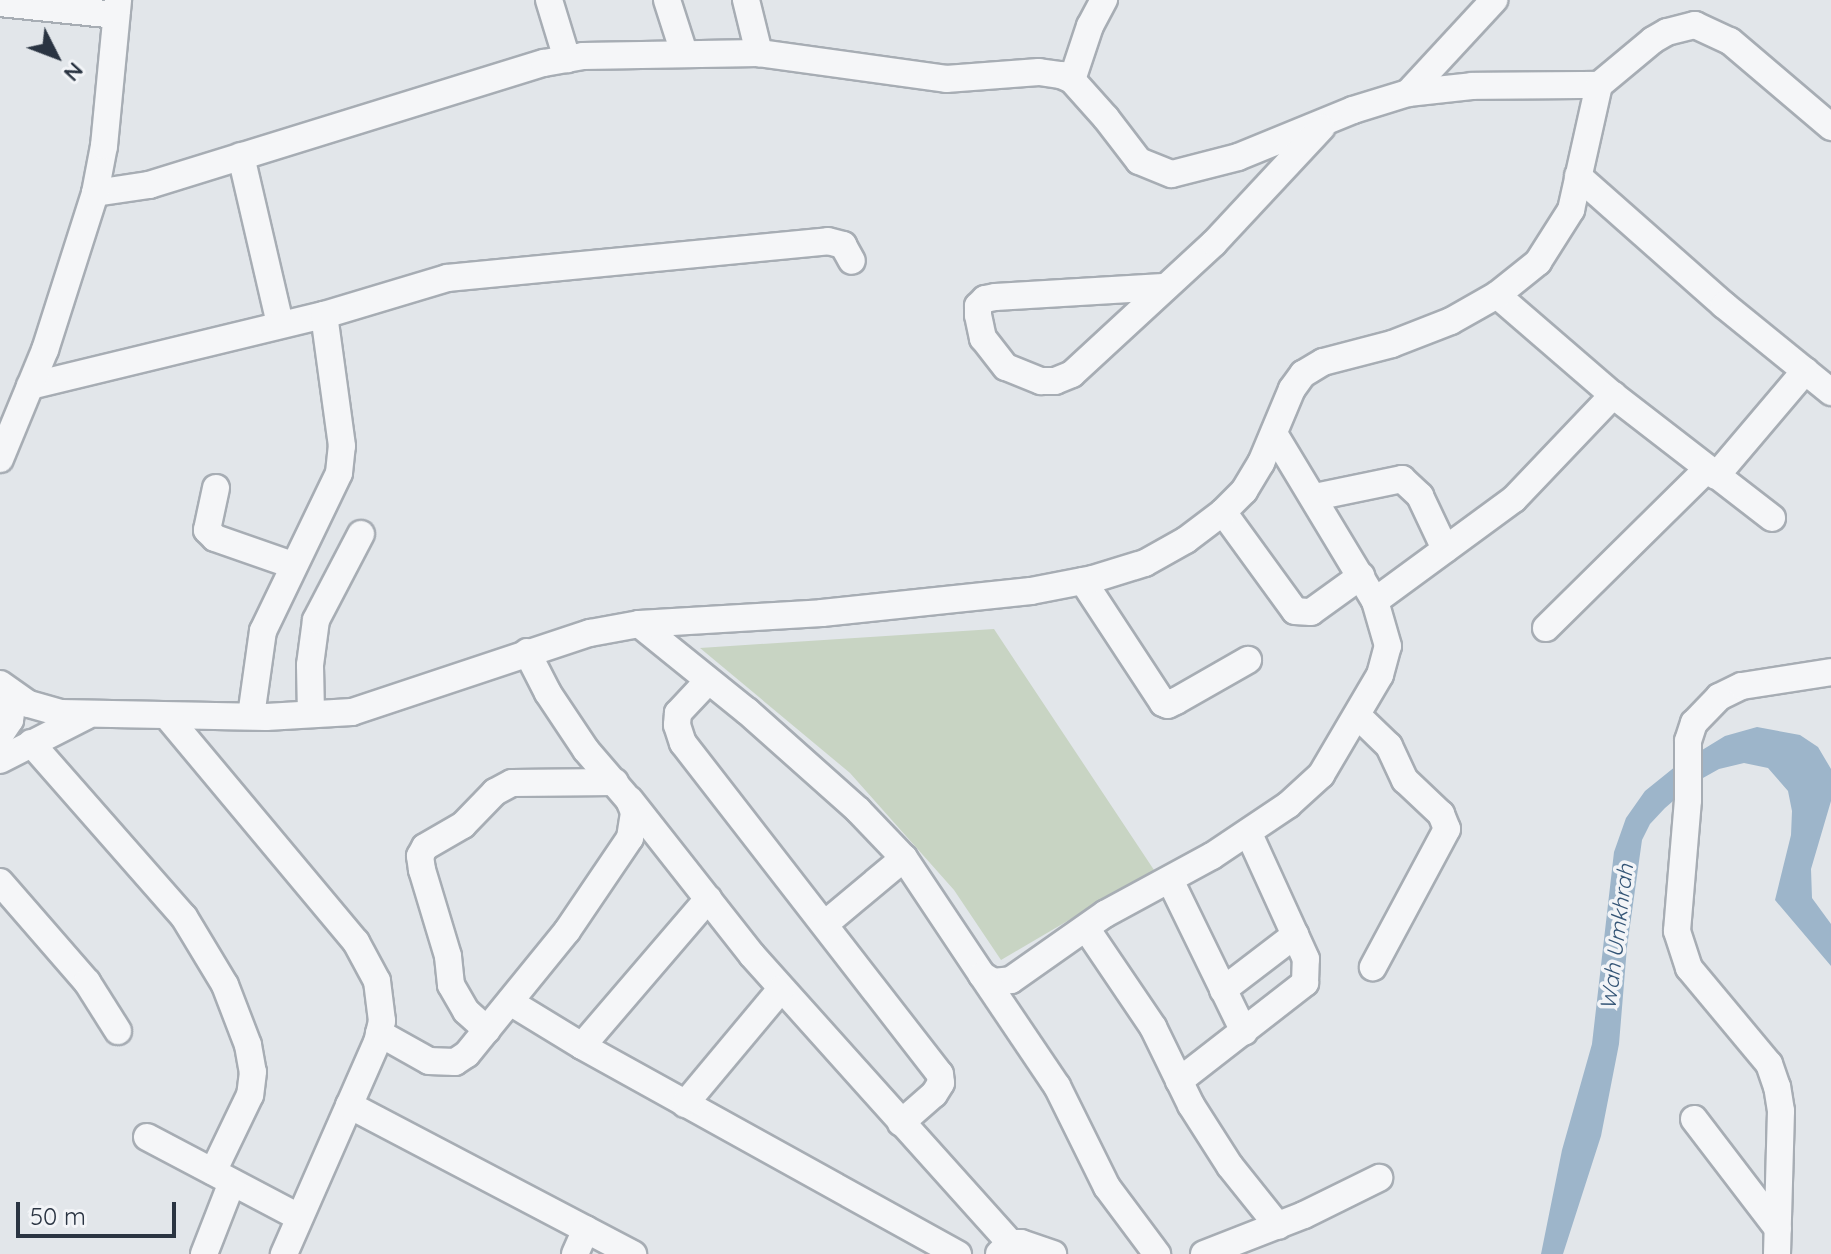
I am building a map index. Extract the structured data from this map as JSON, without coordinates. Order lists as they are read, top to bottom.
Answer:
{
  "water": ["Wah Umkhrah"],
  "scale_bar": "50 m",
  "north": "bottom right"
}
